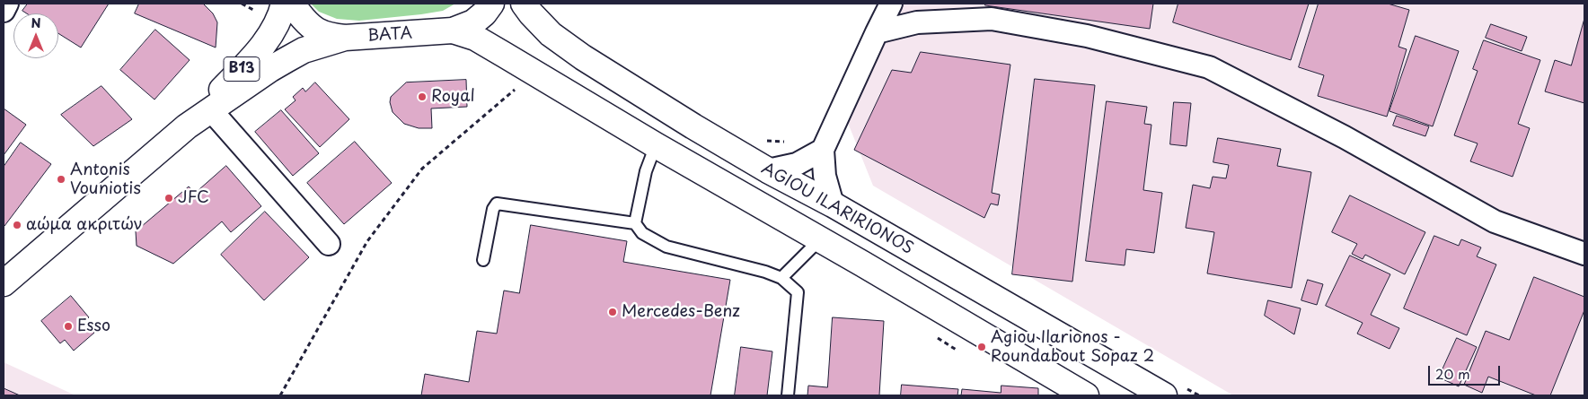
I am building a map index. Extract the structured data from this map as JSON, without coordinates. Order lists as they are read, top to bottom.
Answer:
{
  "streets": {
    "main road": ["BATA", "B13", "AGIOU ILARIRIONOS"]
  },
  "crossings": [
    ["BATA", "B13"]
  ],
  "places": [
    "Royal",
    "Antonis Vouniotis",
    "JFC",
    "αώμα ακριτών",
    "Mercedes-Benz",
    "Esso",
    "Agiou Ilarionos - Roundabout Sopaz 2"
  ],
  "scale_bar": "20 m",
  "north": "top"
}
